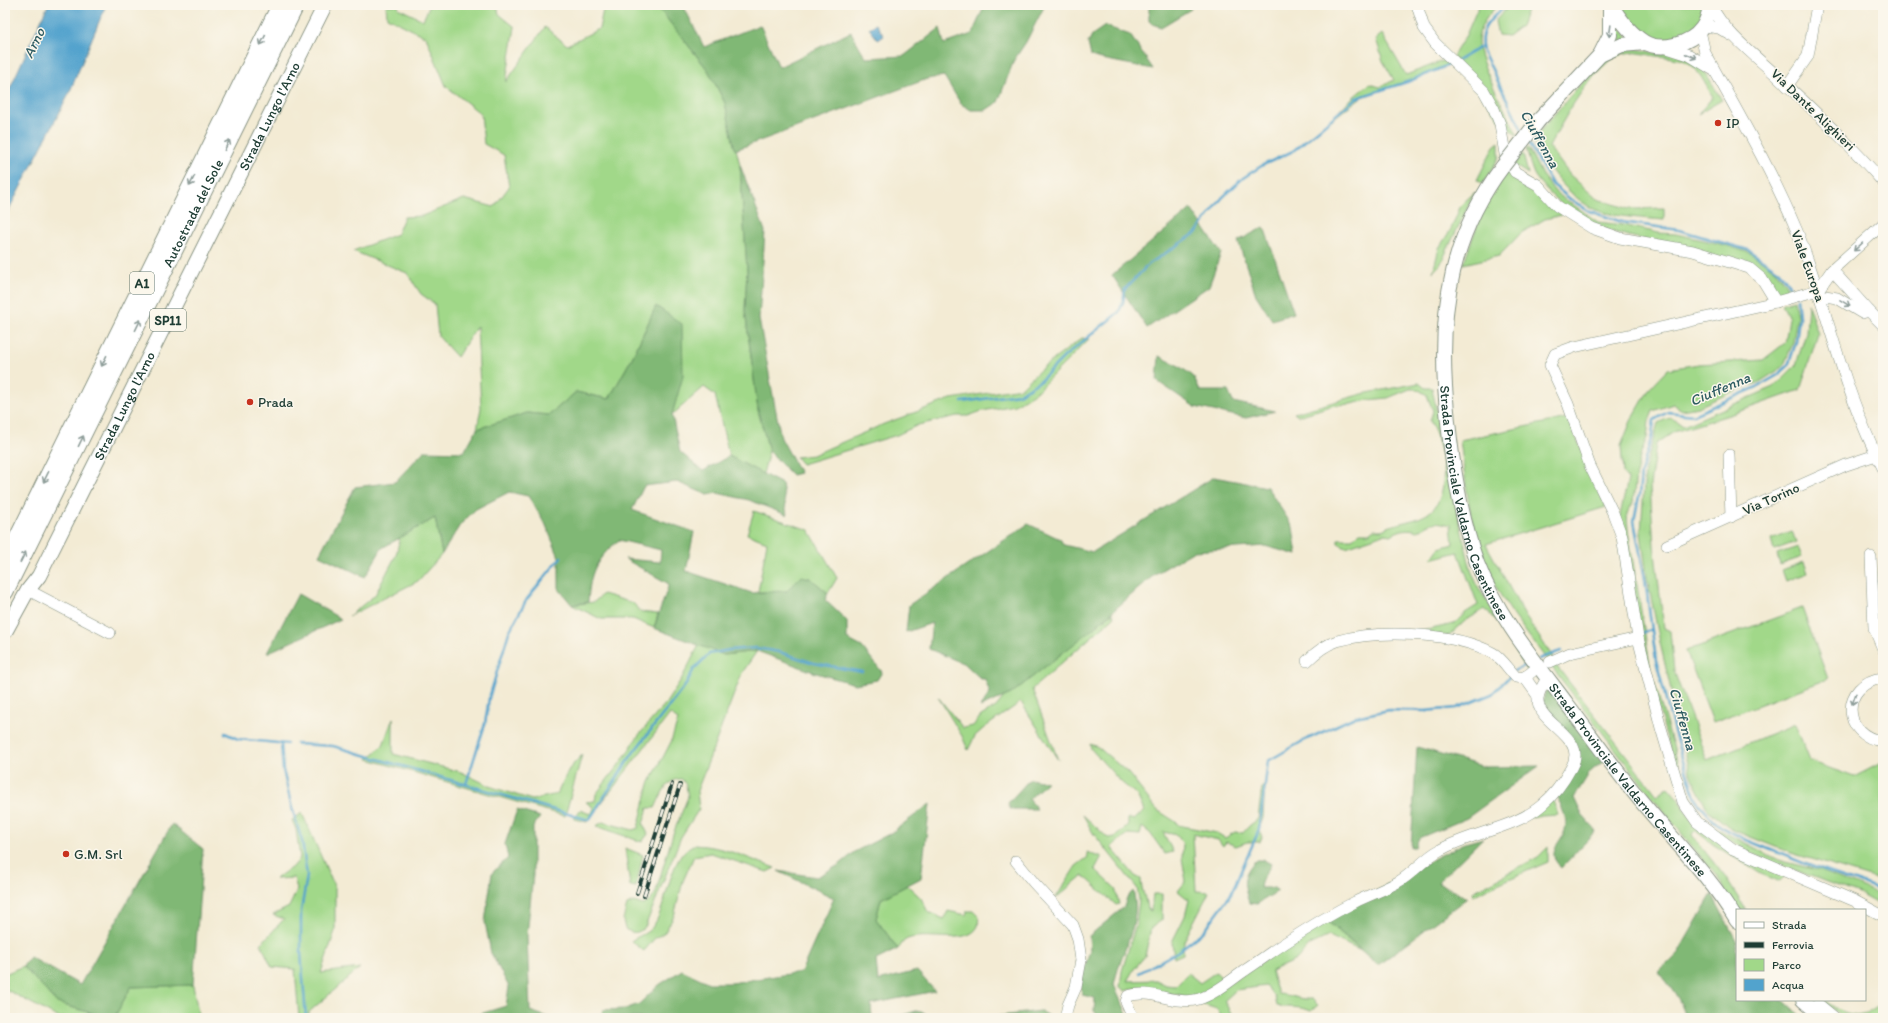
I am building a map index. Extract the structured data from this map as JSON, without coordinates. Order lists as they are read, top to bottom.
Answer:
{
  "streets": {
    "highway": ["Autostrada del Sole", "A1"],
    "main road": ["Strada Lungo l'Arno", "SP11", "Strada Provinciale Valdarno Casentinese"],
    "street": ["Via Dante Alighieri", "Viale Europa", "Via Torino"]
  },
  "crossings": [
    ["Via Dante Alighieri", "Viale Europa"],
    ["Viale Europa", "Via Torino"],
    ["Viale Europa", "Strada Provinciale Valdarno Casentinese"]
  ],
  "water": ["Arno", "Ciuffenna"],
  "places": ["IP", "Prada", "G.M. Srl"],
  "legend": [
    "Strada",
    "Ferrovia",
    "Parco",
    "Acqua"
  ]
}
